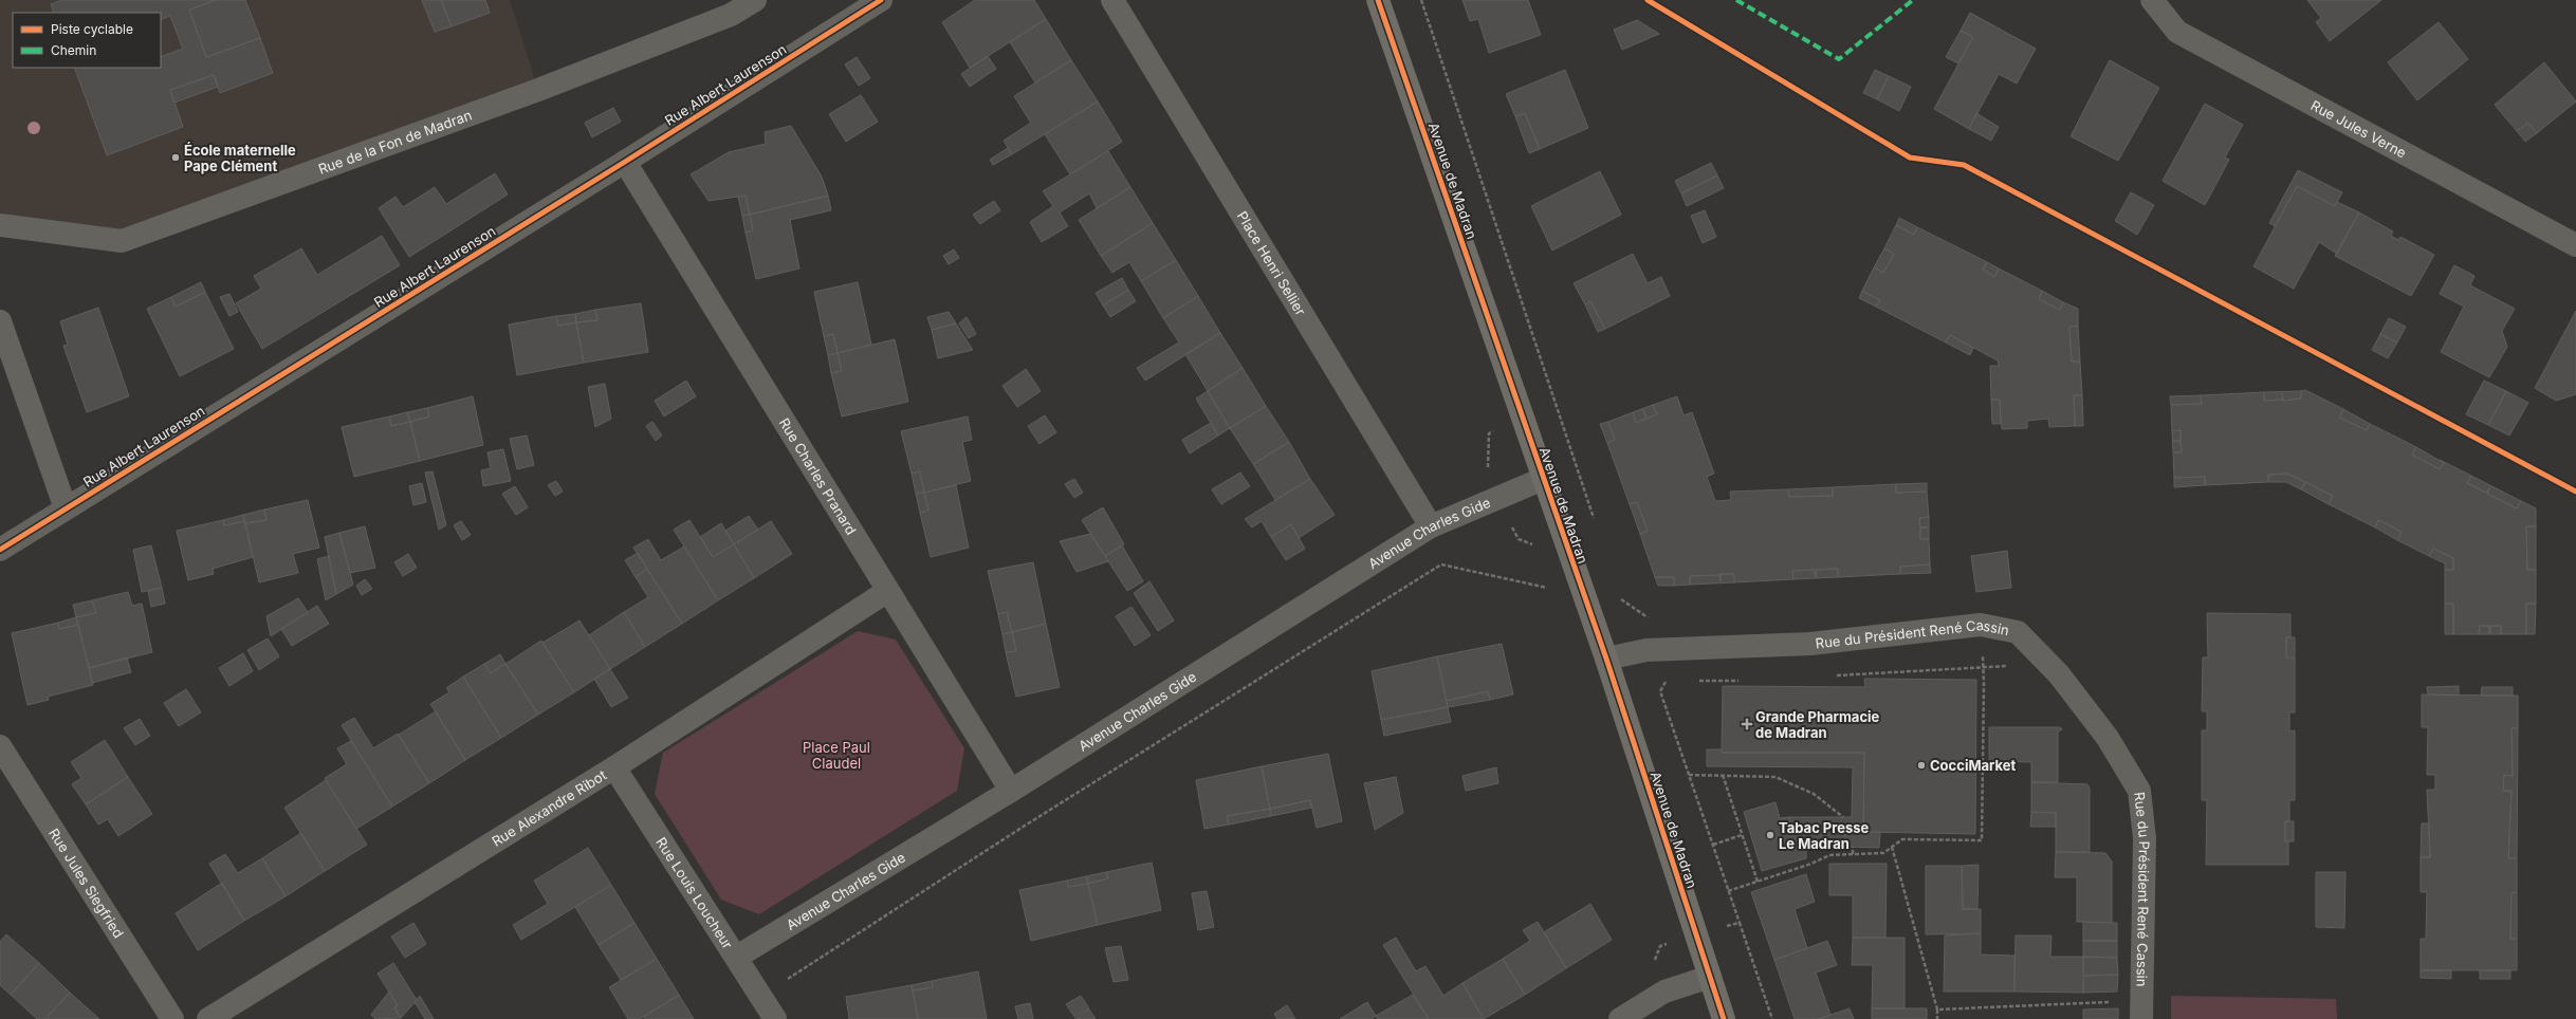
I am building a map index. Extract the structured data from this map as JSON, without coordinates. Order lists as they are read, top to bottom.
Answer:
{
  "streets": {
    "main road": ["Avenue de Madran"],
    "street": [
      "Rue Albert Laurenson",
      "Rue Jules Verne",
      "Rue de la Fon de Madran",
      "Place Henri Sellier",
      "Rue Charles Pranard",
      "Avenue Charles Gide",
      "Rue du Président René Cassin",
      "Rue Alexandre Ribot",
      "Rue Jules Siegfried",
      "Rue Louis Loucheur"
    ]
  },
  "crossings": [
    ["Rue Albert Laurenson", "Rue Charles Pranard"],
    ["Avenue de Madran", "Avenue Charles Gide"],
    ["Avenue de Madran", "Rue du Président René Cassin"],
    ["Place Henri Sellier", "Avenue Charles Gide"],
    ["Rue Charles Pranard", "Avenue Charles Gide"],
    ["Rue Charles Pranard", "Rue Alexandre Ribot"],
    ["Avenue Charles Gide", "Rue Louis Loucheur"],
    ["Rue Alexandre Ribot", "Rue Louis Loucheur"]
  ],
  "parks": ["Place Paul Claudel"],
  "places": {
    "other": ["École maternelle Pape Clément", "CocciMarket", "Tabac Presse Le Madran"],
    "health": ["Grande Pharmacie de Madran"]
  },
  "legend": ["Piste cyclable", "Chemin"]
}
